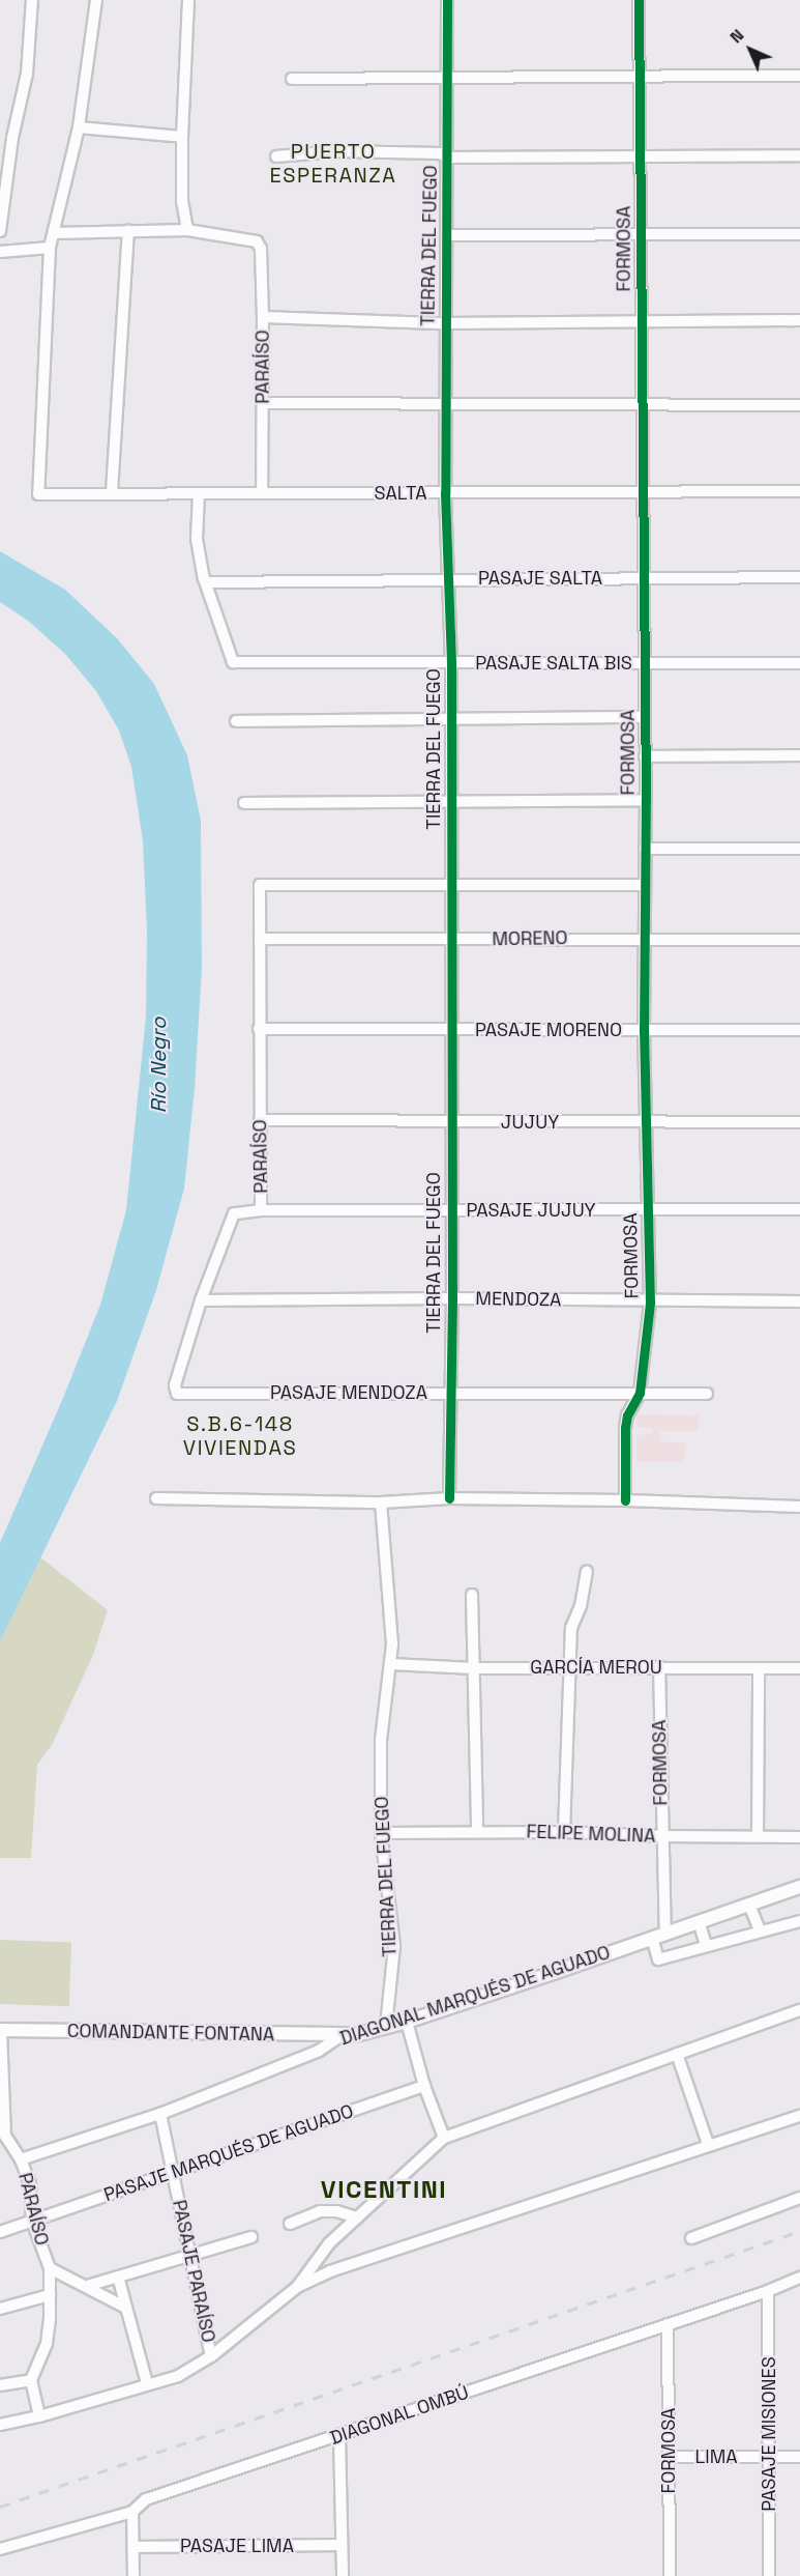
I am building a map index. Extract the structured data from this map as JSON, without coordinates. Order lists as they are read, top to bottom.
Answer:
{
  "streets": {
    "street": [
      "TIERRA DEL FUEGO",
      "FORMOSA",
      "PARAÍSO",
      "SALTA",
      "PASAJE SALTA",
      "PASAJE SALTA BIS",
      "MORENO",
      "PASAJE MORENO",
      "JUJUY",
      "PASAJE JUJUY",
      "MENDOZA",
      "PASAJE MENDOZA",
      "GARCÍA MEROU",
      "FELIPE MOLINA",
      "DIAGONAL MARQUÉS DE AGUADO",
      "COMANDANTE FONTANA",
      "PASAJE MARQUÉS DE AGUADO",
      "PASAJE PARAÍSO",
      "DIAGONAL OMBÚ",
      "PASAJE MISIONES",
      "LIMA",
      "PASAJE LIMA"
    ]
  },
  "crossings": [
    ["TIERRA DEL FUEGO", "PARAÍSO"],
    ["TIERRA DEL FUEGO", "SALTA"],
    ["TIERRA DEL FUEGO", "PASAJE SALTA"],
    ["TIERRA DEL FUEGO", "PASAJE SALTA BIS"],
    ["TIERRA DEL FUEGO", "MORENO"],
    ["TIERRA DEL FUEGO", "PASAJE MORENO"],
    ["TIERRA DEL FUEGO", "JUJUY"],
    ["TIERRA DEL FUEGO", "PASAJE JUJUY"],
    ["TIERRA DEL FUEGO", "MENDOZA"],
    ["TIERRA DEL FUEGO", "PASAJE MENDOZA"],
    ["TIERRA DEL FUEGO", "GARCÍA MEROU"],
    ["TIERRA DEL FUEGO", "FELIPE MOLINA"],
    ["TIERRA DEL FUEGO", "DIAGONAL MARQUÉS DE AGUADO"],
    ["FORMOSA", "SALTA"],
    ["FORMOSA", "PASAJE SALTA"],
    ["FORMOSA", "PASAJE SALTA BIS"],
    ["FORMOSA", "MORENO"],
    ["FORMOSA", "PASAJE MORENO"],
    ["FORMOSA", "JUJUY"],
    ["FORMOSA", "PASAJE JUJUY"],
    ["FORMOSA", "MENDOZA"],
    ["FORMOSA", "PASAJE MENDOZA"],
    ["FORMOSA", "GARCÍA MEROU"],
    ["FORMOSA", "FELIPE MOLINA"],
    ["FORMOSA", "DIAGONAL MARQUÉS DE AGUADO"],
    ["FORMOSA", "DIAGONAL OMBÚ"],
    ["FORMOSA", "LIMA"],
    ["PARAÍSO", "SALTA"],
    ["PARAÍSO", "MORENO"],
    ["PARAÍSO", "PASAJE MORENO"],
    ["PARAÍSO", "JUJUY"],
    ["PARAÍSO", "PASAJE JUJUY"],
    ["PARAÍSO", "MENDOZA"],
    ["PARAÍSO", "PASAJE MENDOZA"],
    ["PARAÍSO", "DIAGONAL MARQUÉS DE AGUADO"],
    ["PARAÍSO", "COMANDANTE FONTANA"],
    ["PARAÍSO", "PASAJE MARQUÉS DE AGUADO"],
    ["PASAJE SALTA", "PASAJE SALTA BIS"],
    ["DIAGONAL MARQUÉS DE AGUADO", "COMANDANTE FONTANA"],
    ["DIAGONAL MARQUÉS DE AGUADO", "PASAJE PARAÍSO"],
    ["PASAJE MARQUÉS DE AGUADO", "PASAJE PARAÍSO"],
    ["DIAGONAL OMBÚ", "PASAJE MISIONES"],
    ["PASAJE MISIONES", "LIMA"]
  ],
  "districts": ["PUERTO ESPERANZA", "S.B.6-148 VIVIENDAS", "VICENTINI"],
  "water": ["Río Negro"],
  "north": "top left"
}
